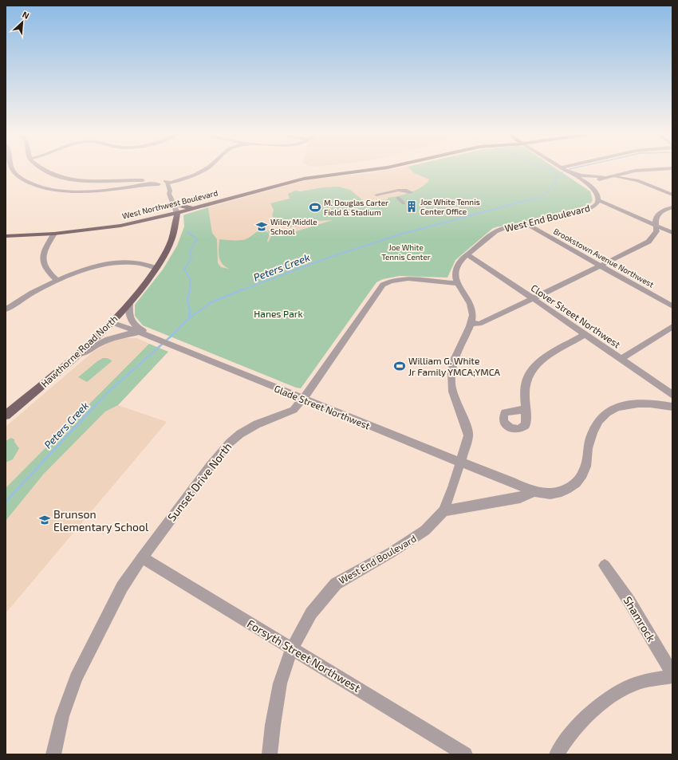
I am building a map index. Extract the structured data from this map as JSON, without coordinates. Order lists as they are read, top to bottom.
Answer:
{
  "streets": {
    "main road": ["West Northwest Boulevard", "Hawthorne Road North"],
    "street": [
      "West End Boulevard",
      "Brookstown Avenue Northwest",
      "Clover Street Northwest",
      "Glade Street Northwest",
      "Sunset Drive North",
      "Shamrock",
      "Forsyth Street Northwest"
    ]
  },
  "crossings": [
    ["West Northwest Boulevard", "Hawthorne Road North"],
    ["West End Boulevard", "Brookstown Avenue Northwest"],
    ["West End Boulevard", "Clover Street Northwest"],
    ["West End Boulevard", "Glade Street Northwest"],
    ["West End Boulevard", "Sunset Drive North"],
    ["West End Boulevard", "Forsyth Street Northwest"],
    ["Hawthorne Road North", "Glade Street Northwest"],
    ["Glade Street Northwest", "Sunset Drive North"],
    ["Sunset Drive North", "Forsyth Street Northwest"]
  ],
  "water": ["Peters Creek"],
  "parks": ["Joe White Tennis Center", "Hanes Park"],
  "places": {
    "building": ["Joe White Tennis Center Office"],
    "sports": ["M. Douglas Carter Field & Stadium", "William G. White Jr Family YMCA;YMCA"],
    "school or university": ["Wiley Middle School", "Brunson Elementary School"]
  },
  "north": "top right"
}
